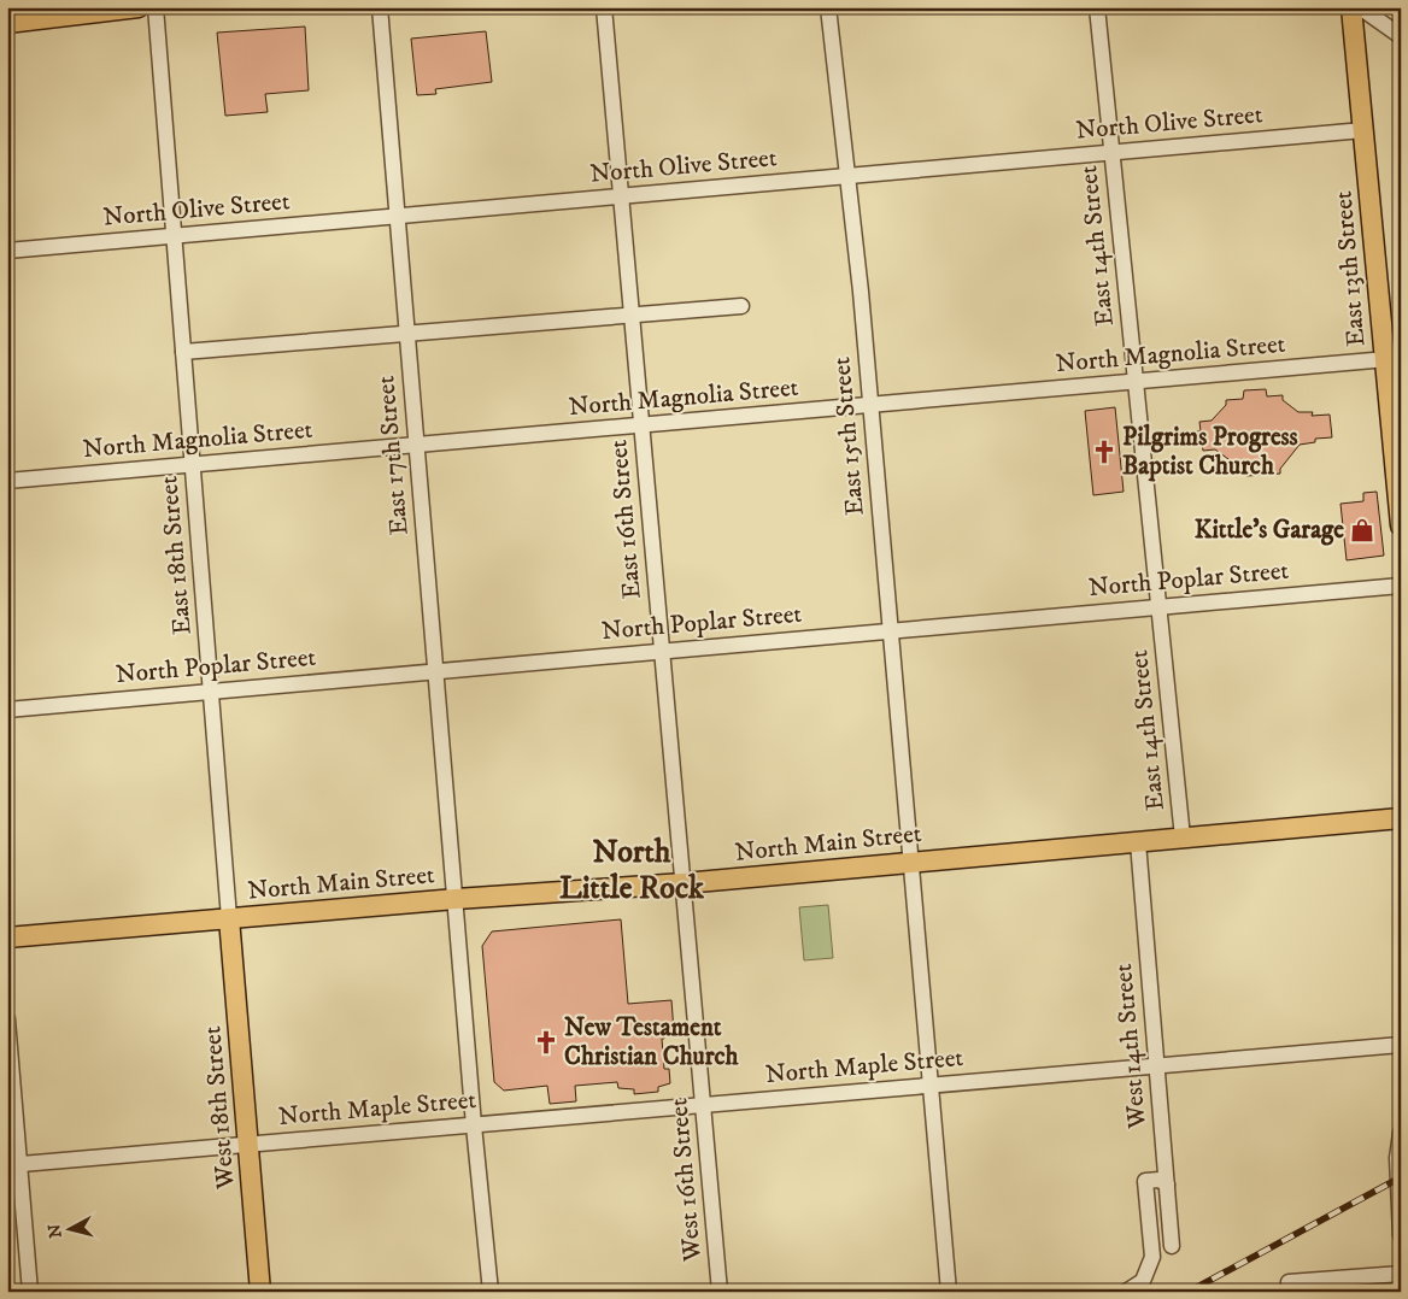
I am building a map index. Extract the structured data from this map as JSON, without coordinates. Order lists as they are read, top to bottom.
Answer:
{
  "streets": {
    "main road": ["East 13th Street", "North Main Street", "West 18th Street"],
    "street": [
      "North Olive Street",
      "East 14th Street",
      "North Magnolia Street",
      "East 15th Street",
      "East 17th Street",
      "East 16th Street",
      "East 18th Street",
      "North Poplar Street",
      "West 14th Street",
      "North Maple Street",
      "West 16th Street"
    ]
  },
  "crossings": [
    ["North Olive Street", "East 14th Street"],
    ["North Olive Street", "East 13th Street"],
    ["North Olive Street", "East 15th Street"],
    ["North Olive Street", "East 17th Street"],
    ["North Olive Street", "East 16th Street"],
    ["North Olive Street", "East 18th Street"],
    ["East 14th Street", "North Magnolia Street"],
    ["East 14th Street", "North Poplar Street"],
    ["East 14th Street", "North Main Street"],
    ["East 13th Street", "North Magnolia Street"],
    ["North Magnolia Street", "East 15th Street"],
    ["North Magnolia Street", "East 17th Street"],
    ["North Magnolia Street", "East 16th Street"],
    ["North Magnolia Street", "East 18th Street"],
    ["East 15th Street", "North Poplar Street"],
    ["East 15th Street", "North Main Street"],
    ["East 15th Street", "North Maple Street"],
    ["East 17th Street", "North Poplar Street"],
    ["East 17th Street", "North Main Street"],
    ["East 17th Street", "North Maple Street"],
    ["East 16th Street", "North Poplar Street"],
    ["East 16th Street", "North Main Street"],
    ["East 16th Street", "West 16th Street"],
    ["East 18th Street", "North Poplar Street"],
    ["East 18th Street", "North Main Street"],
    ["East 18th Street", "West 18th Street"],
    ["North Main Street", "West 14th Street"],
    ["North Main Street", "West 18th Street"],
    ["North Main Street", "West 16th Street"],
    ["West 14th Street", "North Maple Street"],
    ["North Maple Street", "West 18th Street"],
    ["North Maple Street", "West 16th Street"]
  ],
  "districts": ["North Little Rock"],
  "places": {
    "church": ["Pilgrims Progress Baptist Church", "New Testament Christian Church"],
    "shop": ["Kittle's Garage"]
  },
  "north": "left"
}
